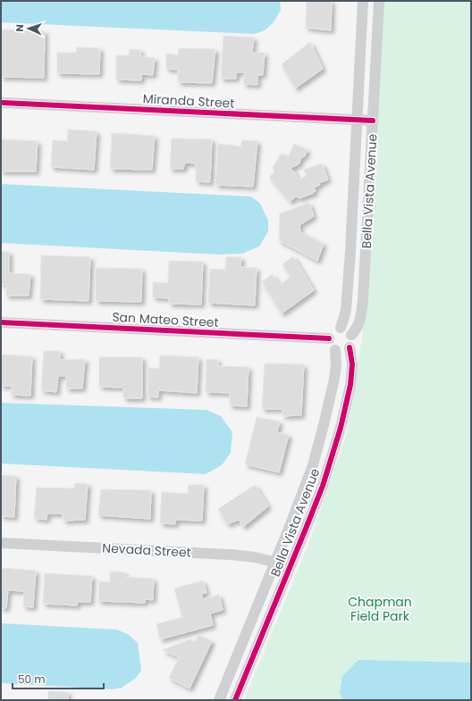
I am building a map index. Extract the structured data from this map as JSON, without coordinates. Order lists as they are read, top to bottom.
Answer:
{
  "streets": {
    "street": [
      "Miranda Street",
      "Bella Vista Avenue",
      "San Mateo Street",
      "Nevada Street"
    ]
  },
  "crossings": [
    ["Miranda Street", "Bella Vista Avenue"],
    ["Bella Vista Avenue", "San Mateo Street"],
    ["Bella Vista Avenue", "Nevada Street"]
  ],
  "parks": ["Chapman Field Park"],
  "scale_bar": "50 m",
  "north": "left"
}
